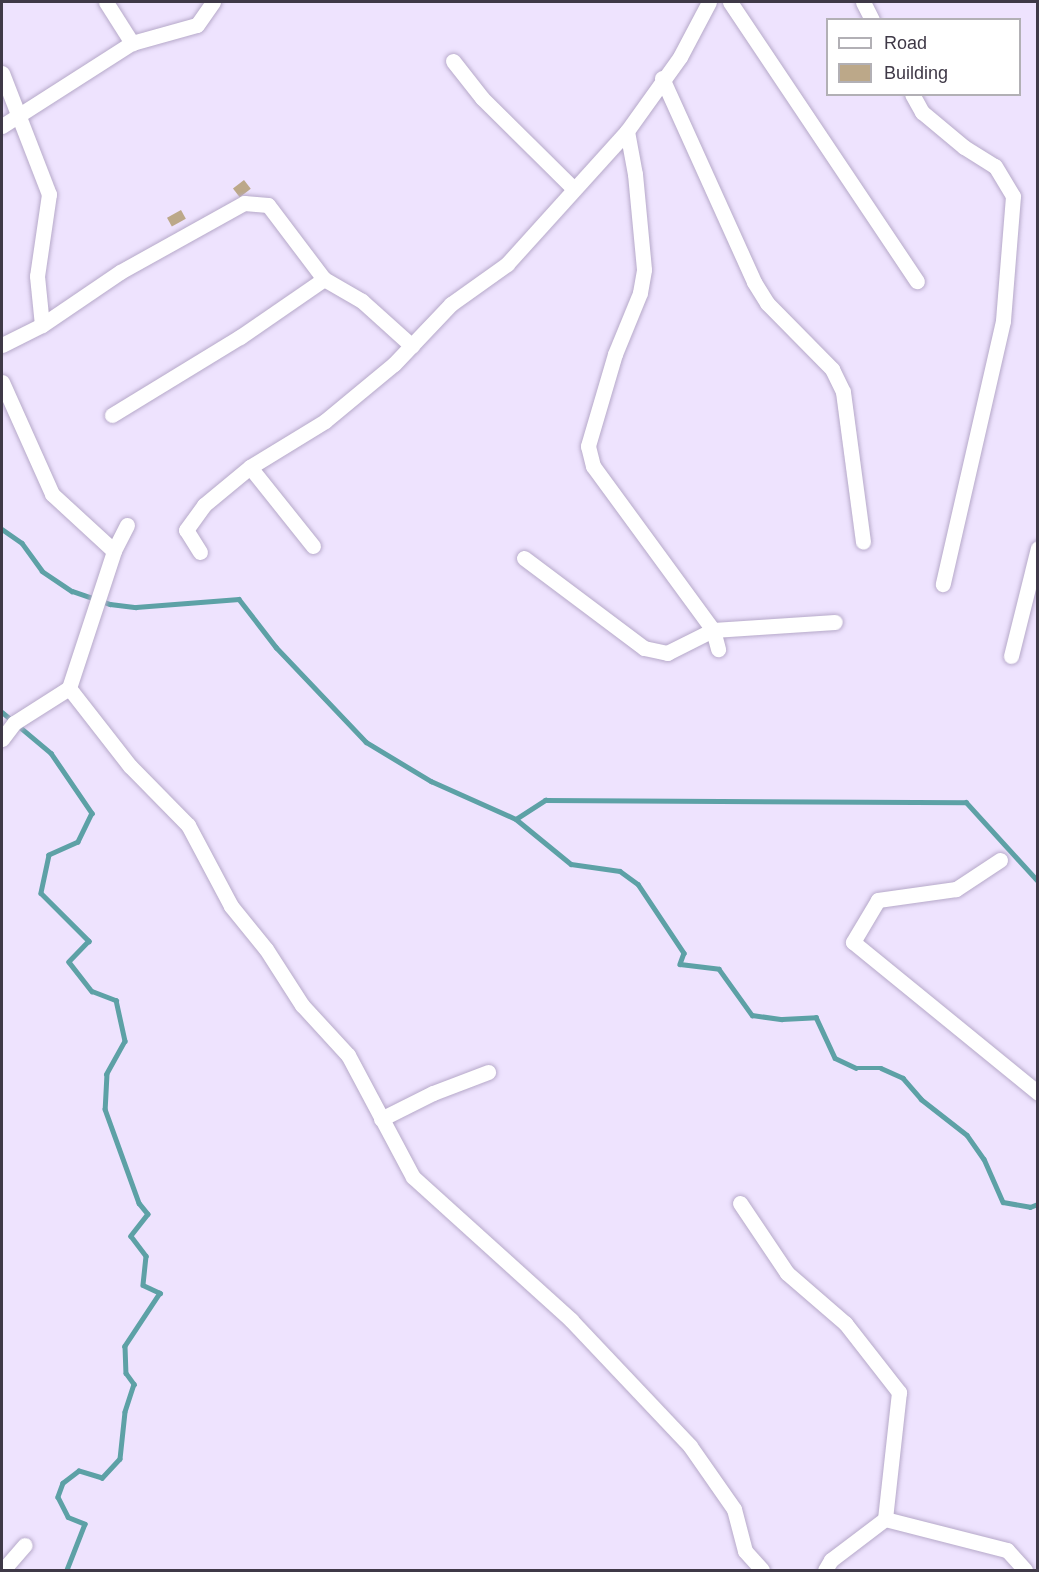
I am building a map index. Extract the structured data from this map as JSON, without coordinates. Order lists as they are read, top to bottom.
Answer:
{
  "legend": ["Road", "Building"]
}
